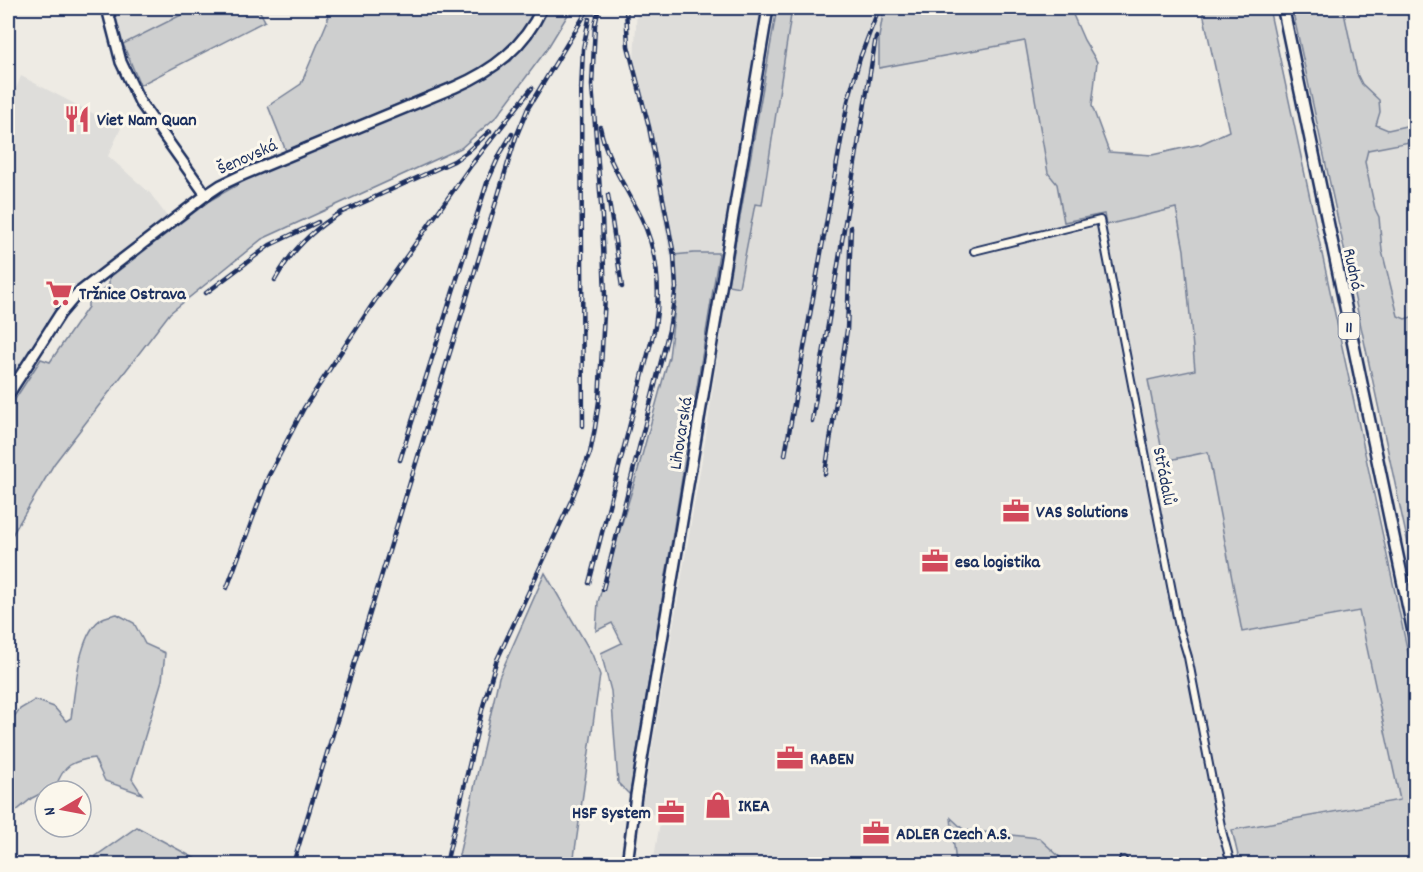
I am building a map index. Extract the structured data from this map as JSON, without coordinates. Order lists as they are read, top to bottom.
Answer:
{
  "streets": {
    "main road": ["Rudná", "11"],
    "street": ["Šenovská", "Lihovarská", "Střádalů"]
  },
  "places": {
    "restaurant": ["Viet Nam Quan"],
    "supermarket": ["Tržnice Ostrava"],
    "office": [
      "VAS Solutions",
      "esa logistika",
      "RABEN",
      "HSF System",
      "ADLER Czech A.S."
    ],
    "shop": ["IKEA"]
  },
  "north": "left"
}
